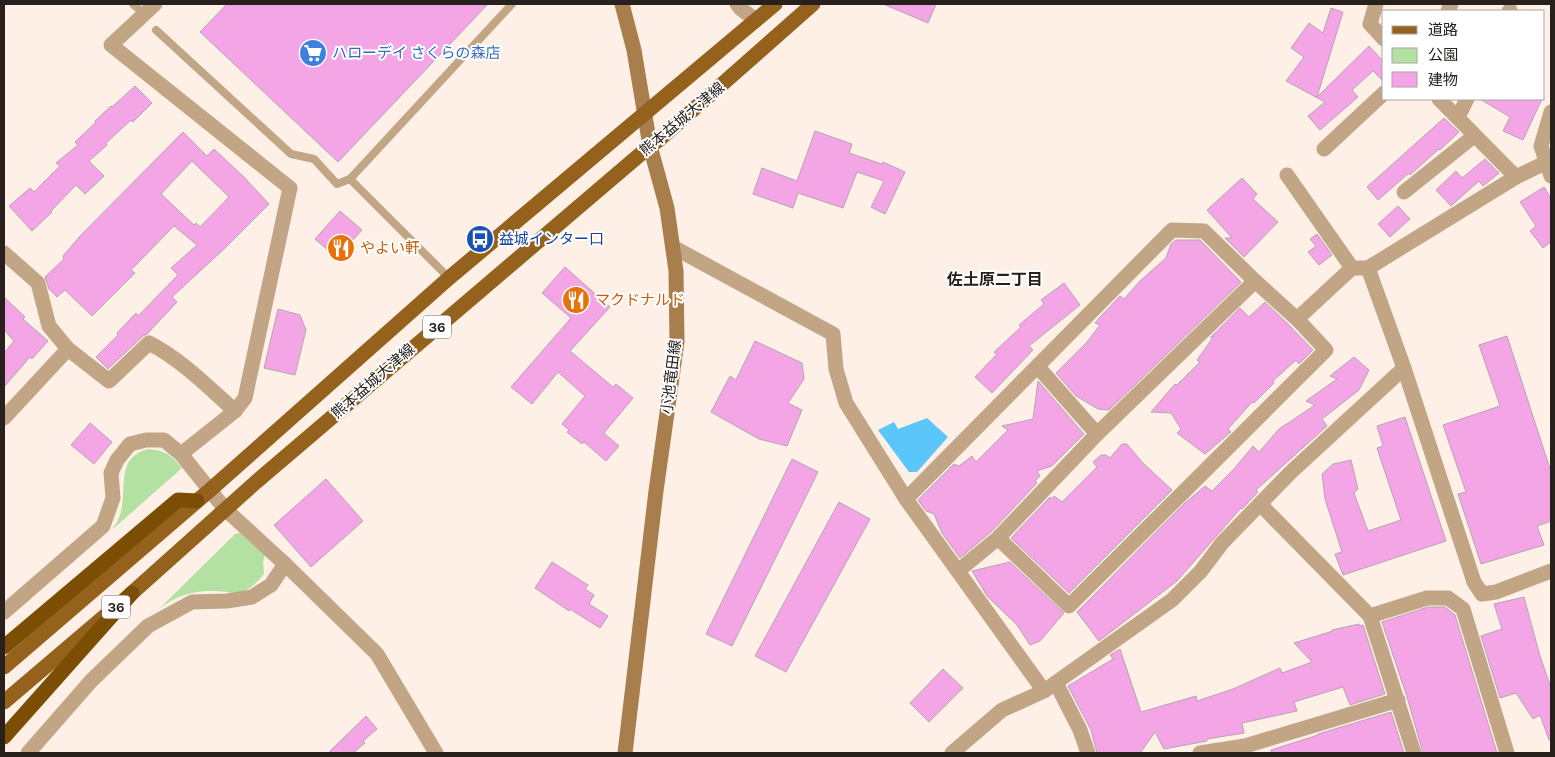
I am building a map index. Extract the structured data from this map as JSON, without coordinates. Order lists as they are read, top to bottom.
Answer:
{
  "streets": {
    "main road": ["熊本益城大津線", "36", "小池竜田線"]
  },
  "crossings": [
    ["熊本益城大津線", "小池竜田線"]
  ],
  "districts": ["佐土原二丁目"],
  "places": {
    "supermarket": ["ハローデイ さくらの森店"],
    "bus stop": ["益城インター口"],
    "restaurant": ["やよい軒", "マクドナルド"]
  },
  "legend": ["道路", "公園", "建物"]
}
